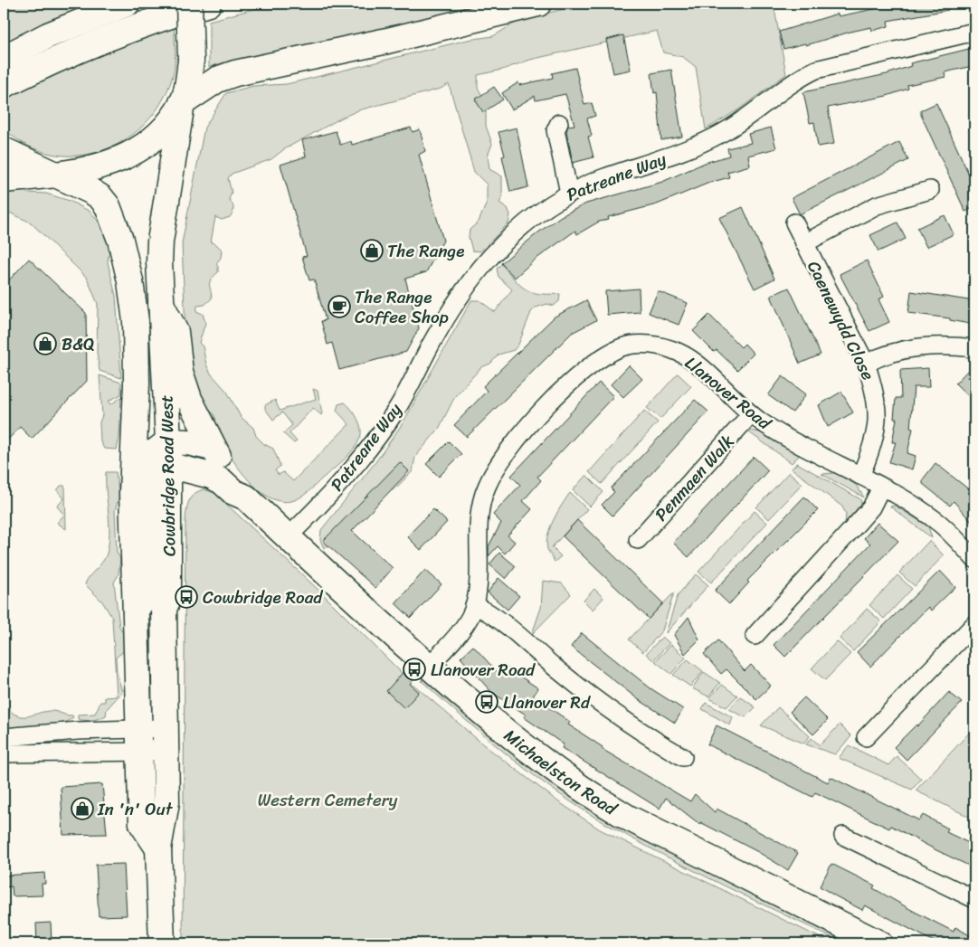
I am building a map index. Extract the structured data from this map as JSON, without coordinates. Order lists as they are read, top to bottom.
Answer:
{
  "streets": {
    "main road": ["Cowbridge Road West", "Michaelston Road"],
    "street": [
      "Patreane Way",
      "Caenewydd Close",
      "Llanover Road",
      "Penmaen Walk"
    ]
  },
  "crossings": [
    ["Patreane Way", "Michaelston Road"],
    ["Caenewydd Close", "Llanover Road"],
    ["Llanover Road", "Penmaen Walk"],
    ["Llanover Road", "Michaelston Road"],
    ["Cowbridge Road West", "Michaelston Road"]
  ],
  "parks": ["Western Cemetery"],
  "places": {
    "shop": ["The Range", "B&Q", "In 'n' Out"],
    "cafe": ["The Range Coffee Shop"],
    "bus stop": ["Cowbridge Road", "Llanover Road", "Llanover Rd"]
  }
}
